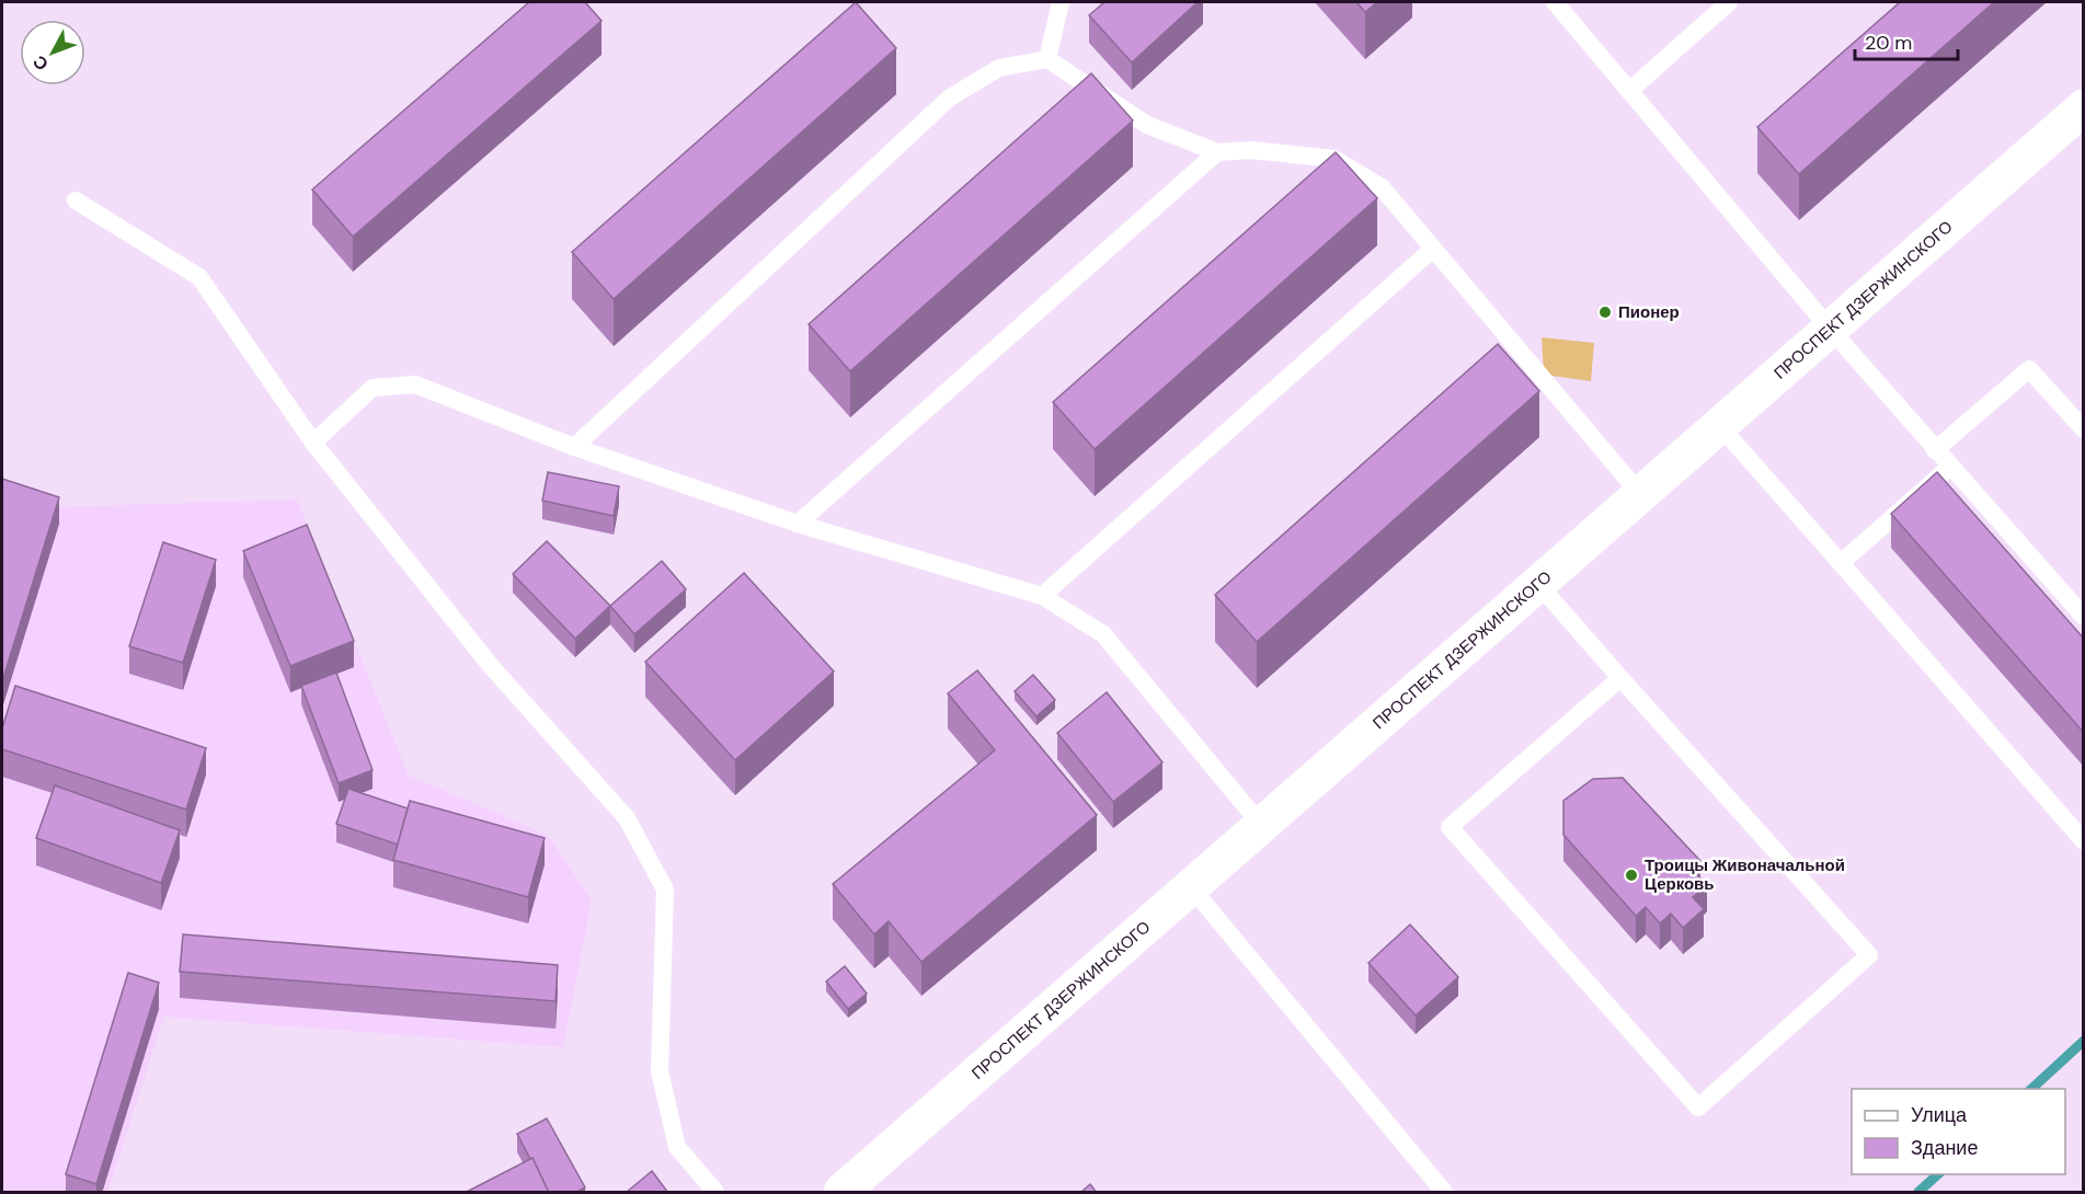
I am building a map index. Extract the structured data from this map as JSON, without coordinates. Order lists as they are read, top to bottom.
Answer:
{
  "streets": {
    "street": ["ПРОСПЕКТ ДЗЕРЖИНСКОГО"]
  },
  "places": ["Пионер", "Троицы Живоначальной Церковь"],
  "legend": ["Улица", "Здание"],
  "scale_bar": "20 m",
  "north": "bottom left"
}
